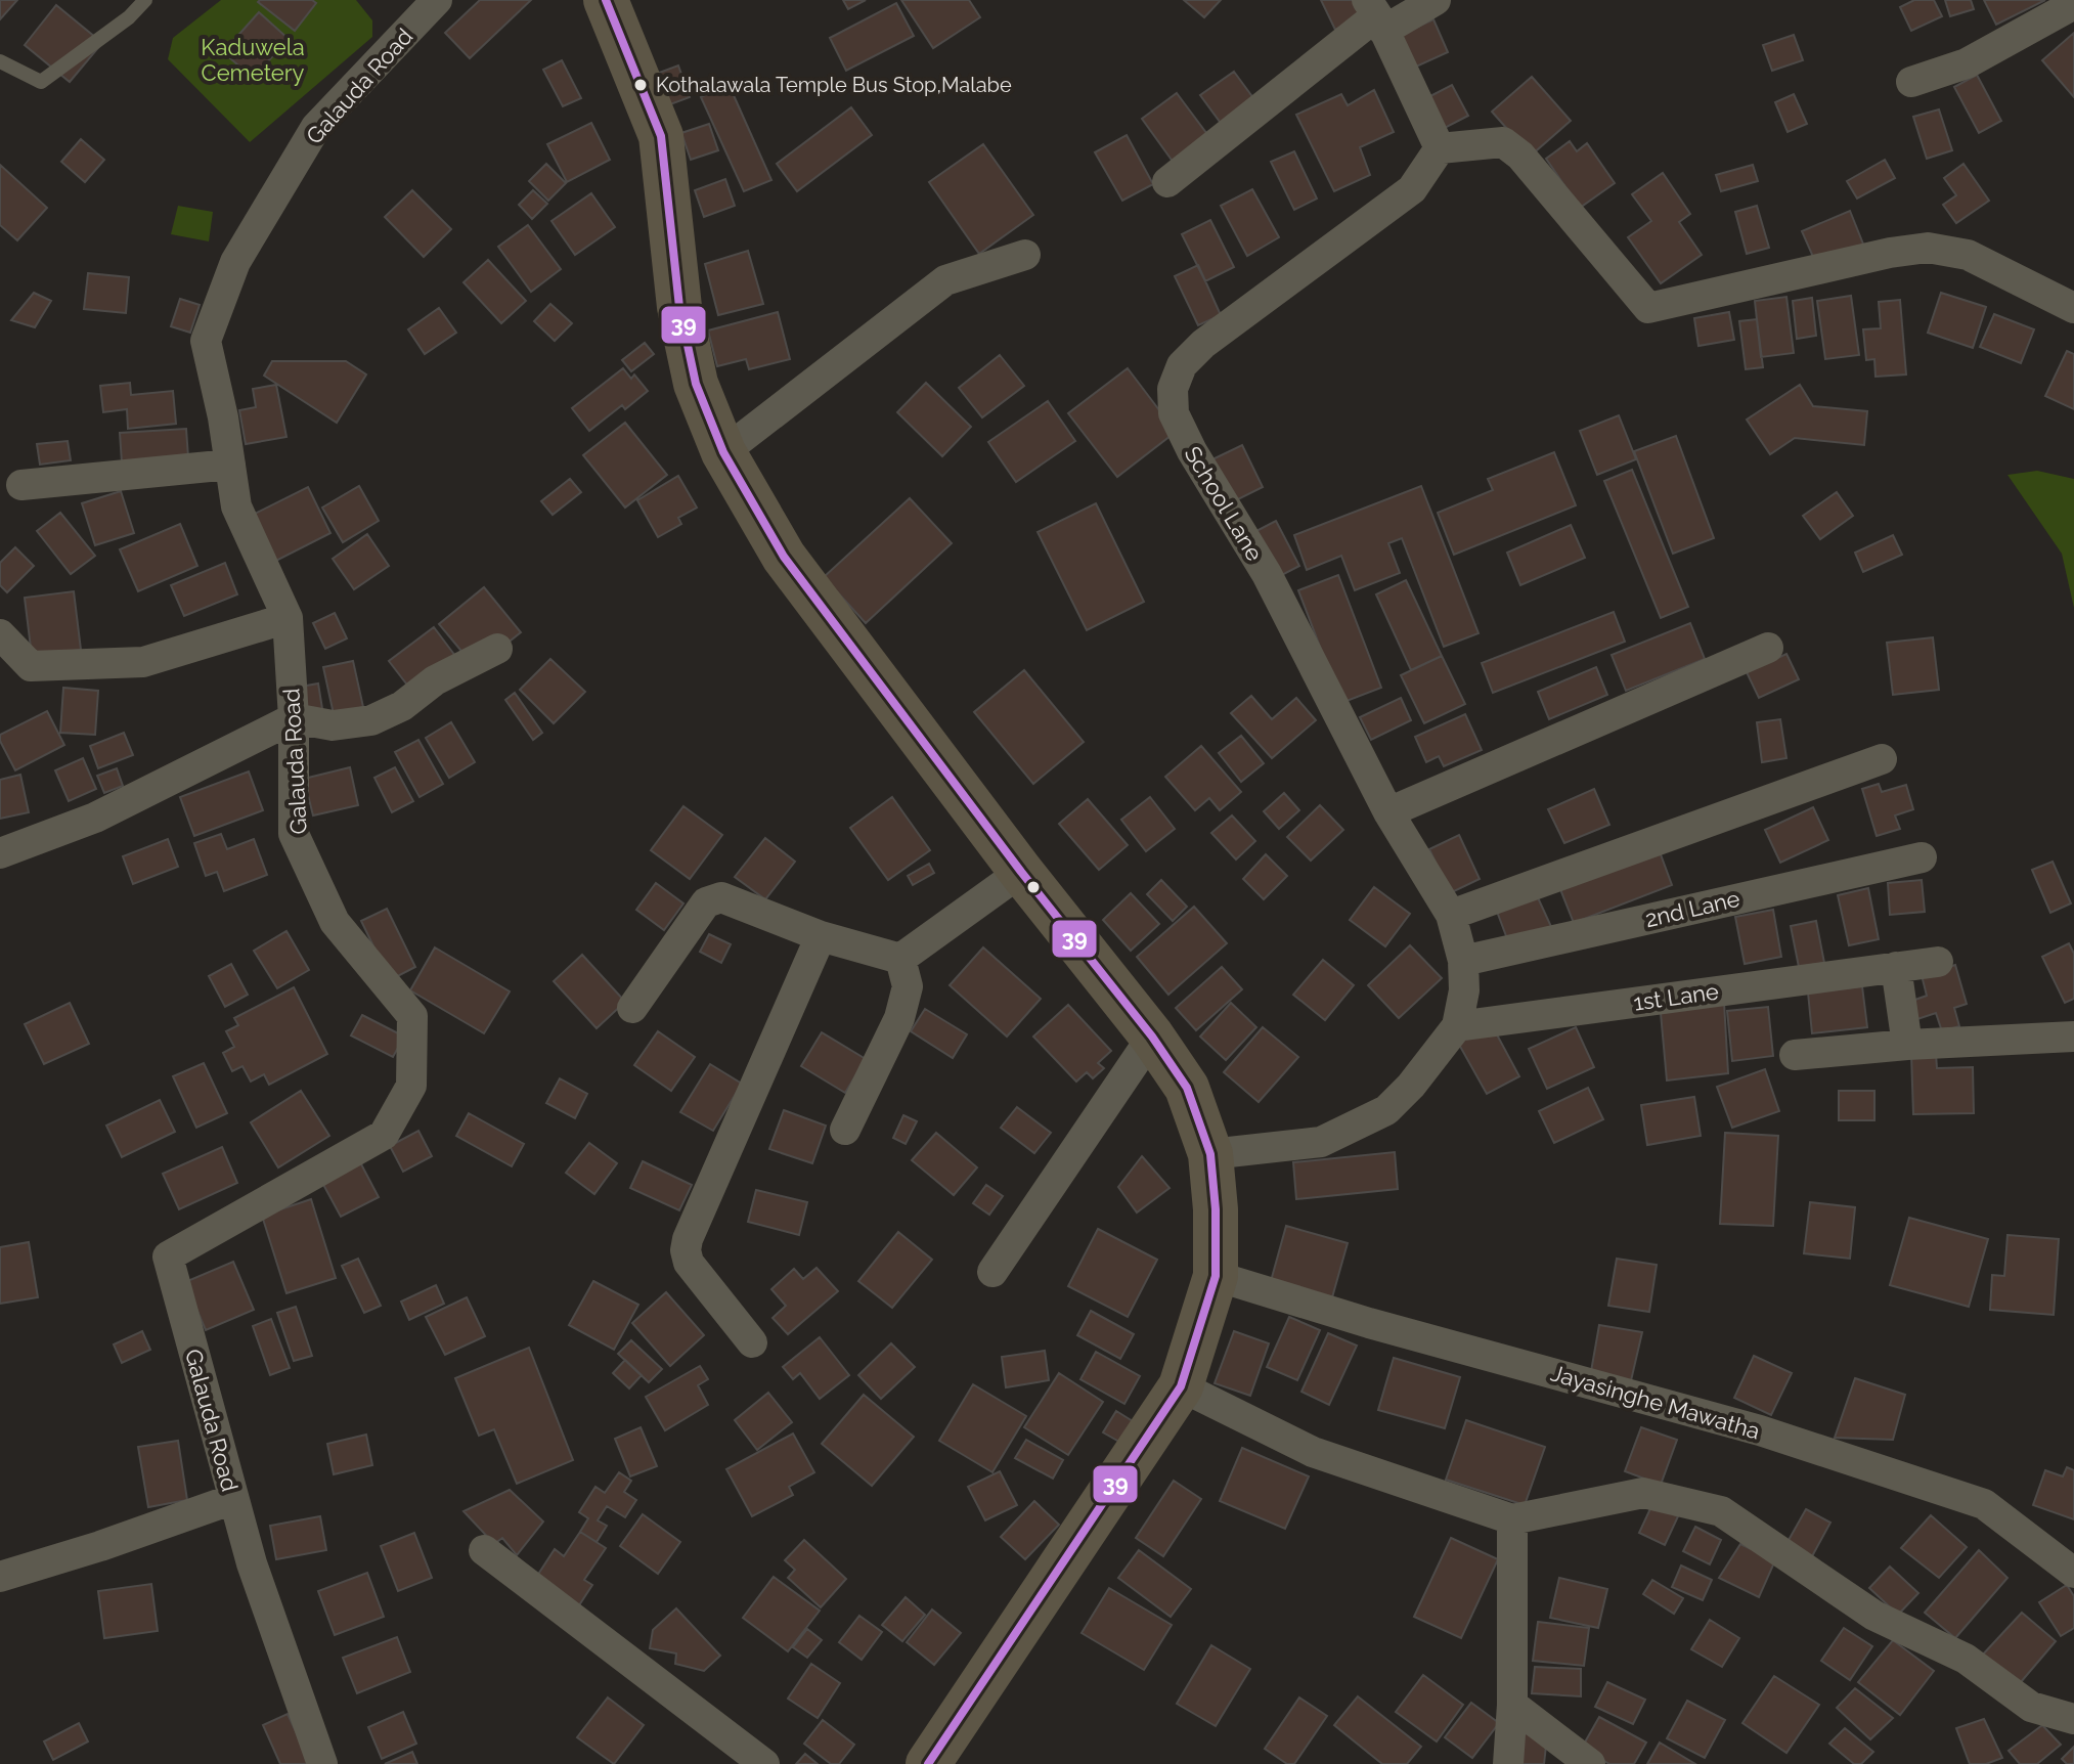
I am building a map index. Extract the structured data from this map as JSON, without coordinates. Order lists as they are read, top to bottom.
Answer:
{
  "streets": {
    "street": [
      "Galauda Road",
      "School Lane",
      "2nd Lane",
      "1st Lane",
      "Jayasinghe Mawatha"
    ]
  },
  "crossings": [
    ["School Lane", "2nd Lane"],
    ["School Lane", "1st Lane"]
  ],
  "parks": ["Kaduwela Cemetery"],
  "places": ["Kothalawala Temple Bus Stop,Malabe"],
  "lines": ["transit line 39"]
}
